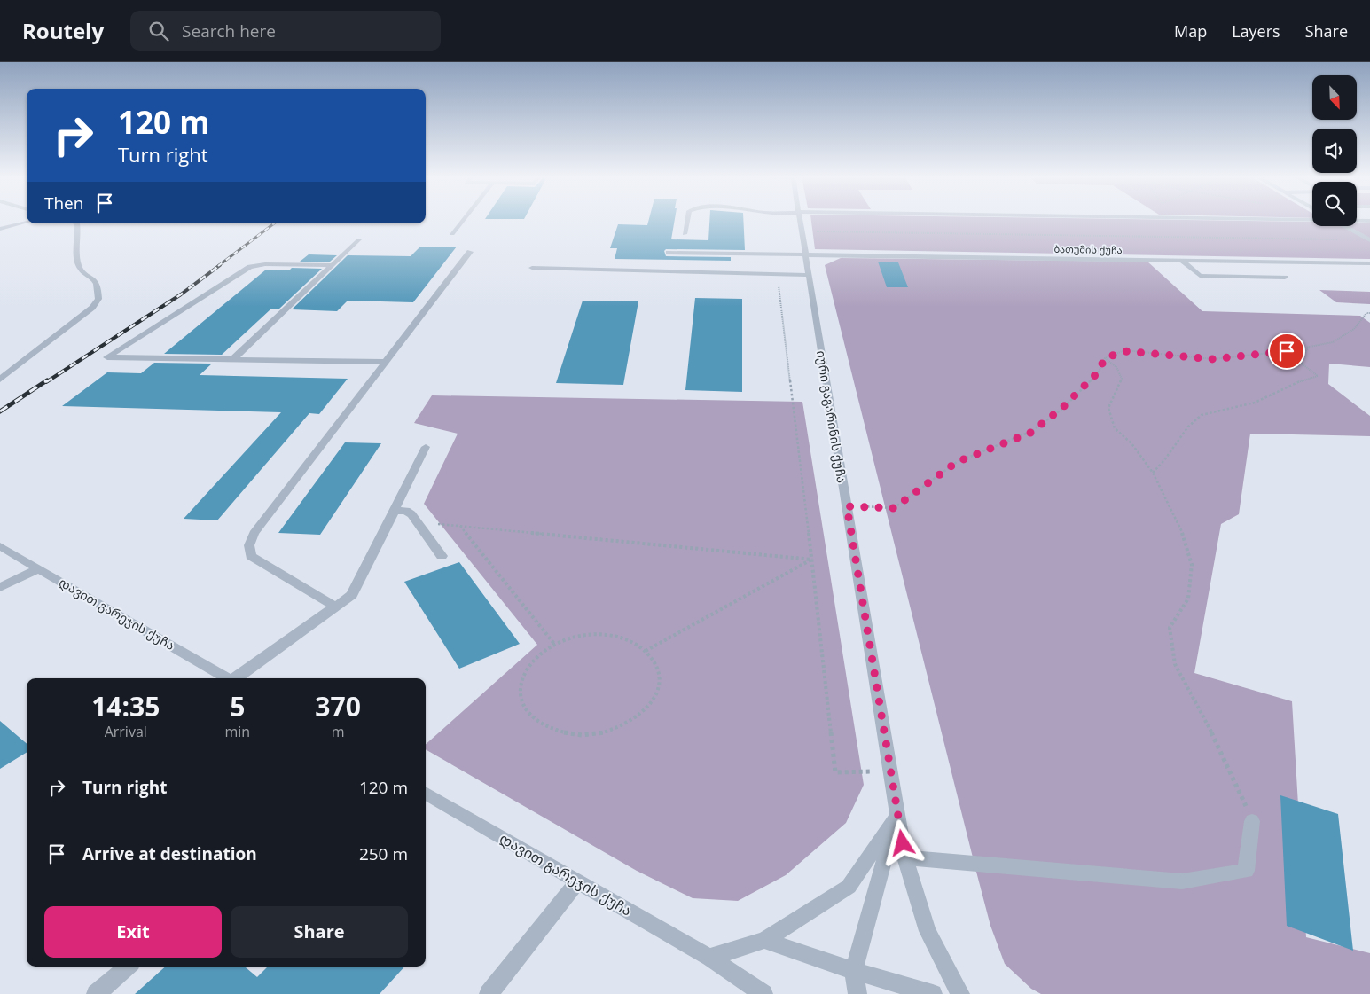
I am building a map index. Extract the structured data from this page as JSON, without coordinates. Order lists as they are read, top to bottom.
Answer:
{
  "streets": {
    "street": ["ბათუმის ქუჩა", "იური გაგარინის ქუჩა", "დავით გარეჯის ქუჩა"]
  },
  "crossings": [
    ["ბათუმის ქუჩა", "იური გაგარინის ქუჩა"]
  ],
  "north": "bottom right",
  "page": {
    "header": "Routely",
    "search": "Search here",
    "nav": ["Map", "Layers", "Share"],
    "turn": ["120 m", "Turn right"],
    "then": "Then",
    "eta": [
      "14:35",
      "Arrival",
      "5",
      "min",
      "370",
      "m"
    ],
    "list": [
      {
        "name": "Turn right",
        "value": "120 m"
      },
      {
        "name": "Arrive at destination",
        "value": "250 m"
      }
    ],
    "buttons": ["Exit", "Share"]
  }
}
